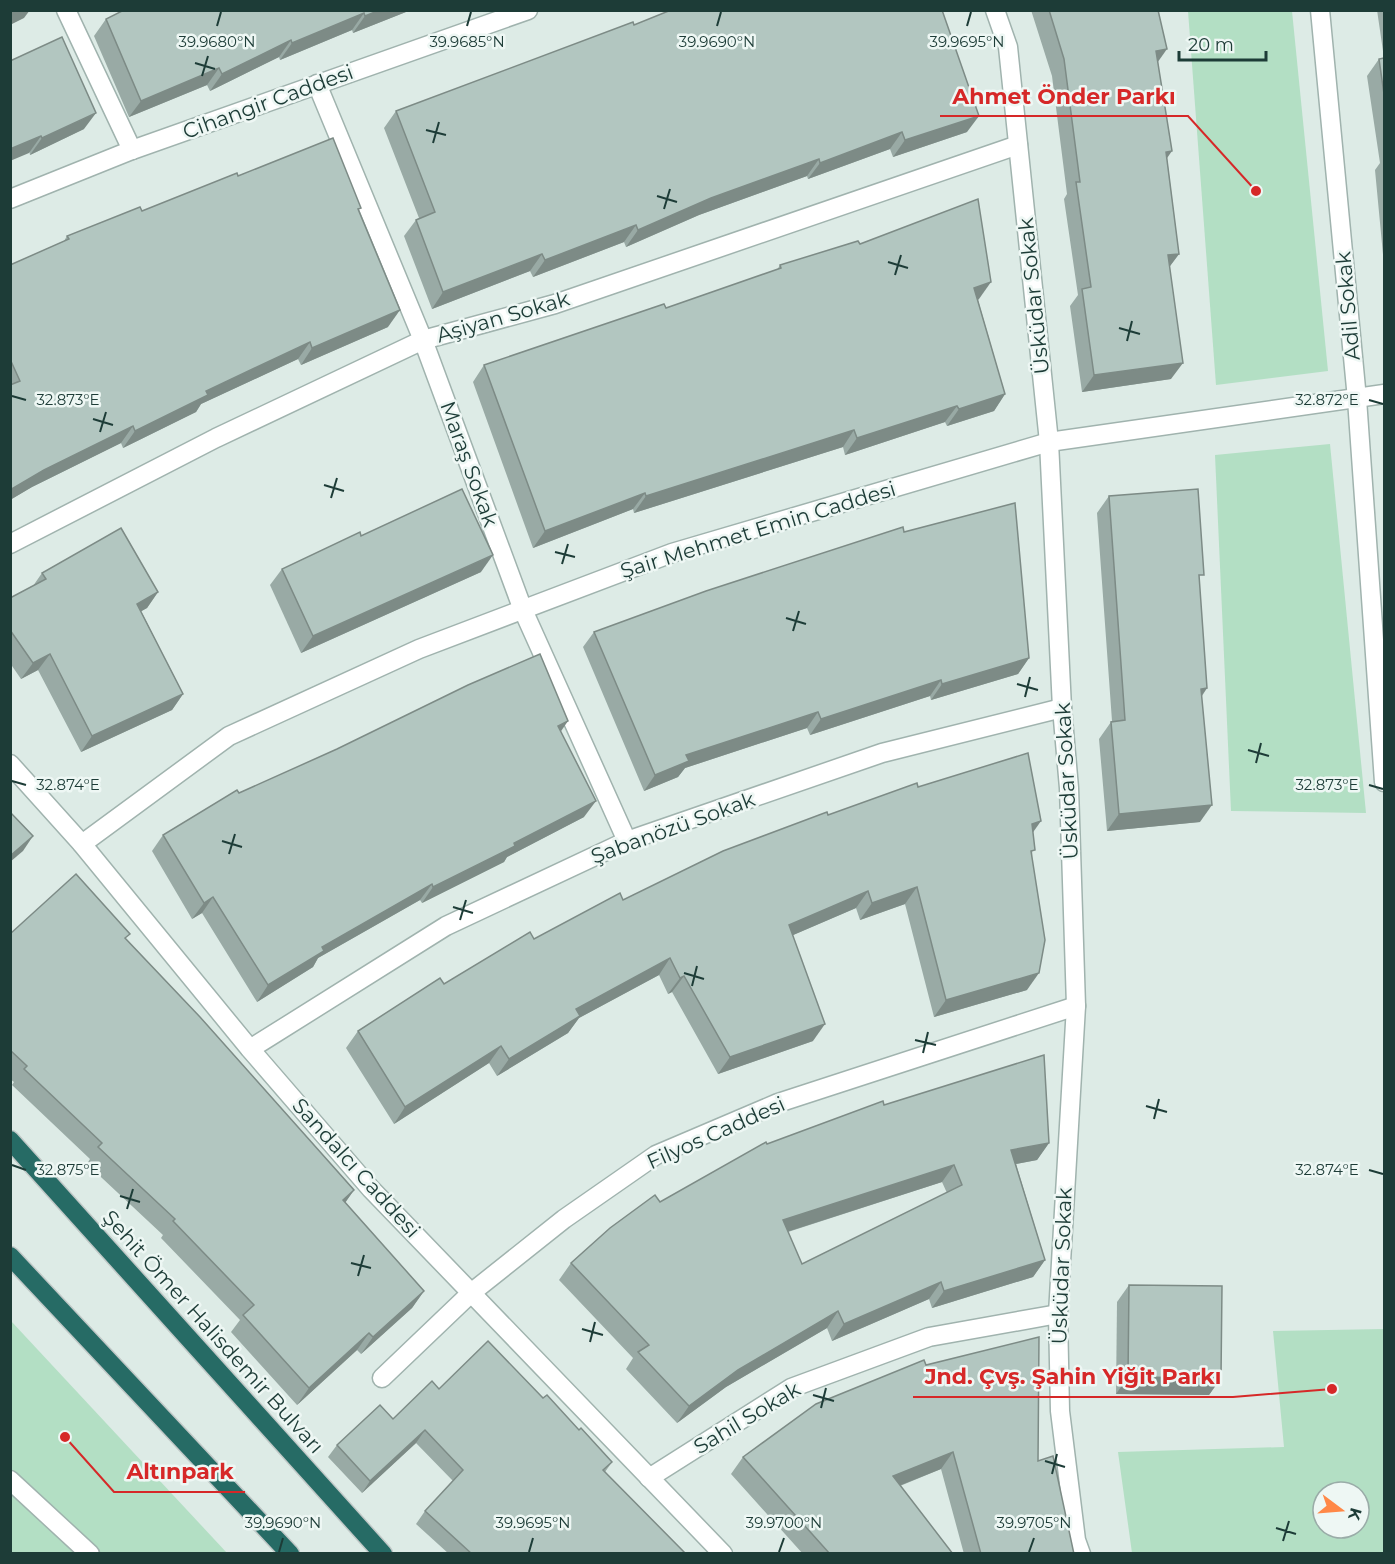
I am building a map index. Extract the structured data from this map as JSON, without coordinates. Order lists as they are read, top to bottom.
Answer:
{
  "streets": {
    "highway": ["Şehit Ömer Halisdemir Bulvarı"],
    "street": [
      "Cihangir Caddesi",
      "Üsküdar Sokak",
      "Adil Sokak",
      "Aşiyan Sokak",
      "Maraş Sokak",
      "Şair Mehmet Emin Caddesi",
      "Şabanözü Sokak",
      "Filyos Caddesi",
      "Sandalcı Caddesi",
      "Sahil Sokak"
    ]
  },
  "crossings": [
    ["Cihangir Caddesi", "Maraş Sokak"],
    ["Üsküdar Sokak", "Aşiyan Sokak"],
    ["Üsküdar Sokak", "Şair Mehmet Emin Caddesi"],
    ["Üsküdar Sokak", "Şabanözü Sokak"],
    ["Üsküdar Sokak", "Filyos Caddesi"],
    ["Üsküdar Sokak", "Sahil Sokak"],
    ["Adil Sokak", "Şair Mehmet Emin Caddesi"],
    ["Aşiyan Sokak", "Maraş Sokak"],
    ["Maraş Sokak", "Şair Mehmet Emin Caddesi"],
    ["Maraş Sokak", "Şabanözü Sokak"],
    ["Şair Mehmet Emin Caddesi", "Sandalcı Caddesi"],
    ["Şabanözü Sokak", "Sandalcı Caddesi"],
    ["Filyos Caddesi", "Sandalcı Caddesi"],
    ["Sandalcı Caddesi", "Sahil Sokak"]
  ],
  "places": ["Ahmet Önder Parkı", "Jnd. Çvş. Şahin Yiğit Parkı", "Altınpark"],
  "scale_bar": "20 m",
  "north": "right",
  "coordinates": [
    "39.9680°N",
    "39.9685°N",
    "39.9690°N",
    "39.9695°N",
    "32.873°E",
    "32.872°E",
    "32.874°E",
    "32.875°E",
    "39.9700°N",
    "39.9705°N"
  ]
}
